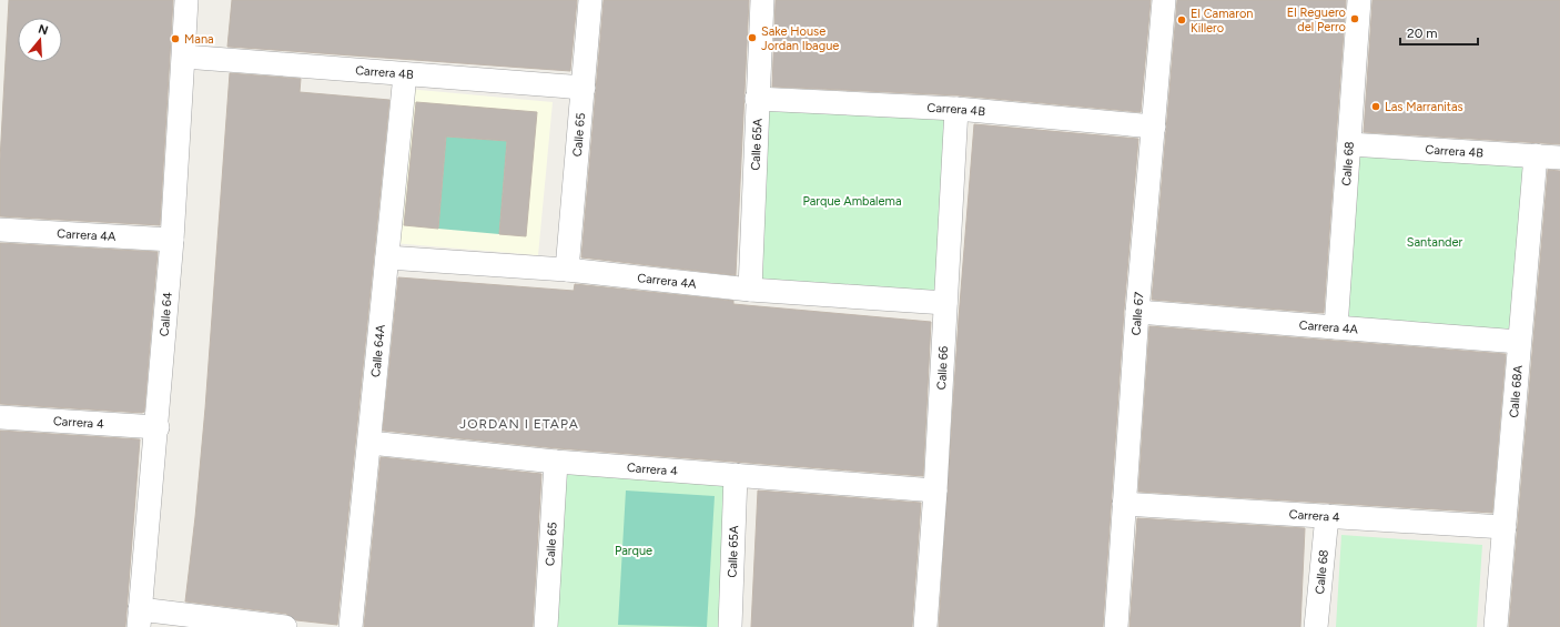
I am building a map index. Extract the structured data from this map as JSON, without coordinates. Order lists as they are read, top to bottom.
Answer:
{
  "streets": {
    "street": [
      "Carrera 4B",
      "Calle 65",
      "Calle 65A",
      "Calle 68",
      "Carrera 4A",
      "Calle 67",
      "Calle 64",
      "Calle 64A",
      "Calle 66",
      "Calle 68A",
      "Carrera 4"
    ]
  },
  "crossings": [
    ["Carrera 4B", "Calle 65"],
    ["Carrera 4B", "Calle 65A"],
    ["Carrera 4B", "Calle 68"],
    ["Carrera 4B", "Calle 67"],
    ["Carrera 4B", "Calle 64"],
    ["Carrera 4B", "Calle 64A"],
    ["Carrera 4B", "Calle 66"],
    ["Carrera 4B", "Calle 68A"],
    ["Calle 65", "Carrera 4A"],
    ["Calle 65", "Carrera 4"],
    ["Calle 65A", "Carrera 4A"],
    ["Calle 65A", "Carrera 4"],
    ["Calle 68", "Carrera 4A"],
    ["Calle 68", "Carrera 4"],
    ["Carrera 4A", "Calle 67"],
    ["Carrera 4A", "Calle 64"],
    ["Carrera 4A", "Calle 64A"],
    ["Carrera 4A", "Calle 66"],
    ["Carrera 4A", "Calle 68A"],
    ["Calle 67", "Carrera 4"],
    ["Calle 64", "Carrera 4"],
    ["Calle 64A", "Carrera 4"],
    ["Calle 66", "Carrera 4"],
    ["Calle 68A", "Carrera 4"]
  ],
  "districts": ["JORDAN I ETAPA"],
  "parks": ["Parque Ambalema", "Santander", "Parque"],
  "places": [
    "El Reguero del Perro",
    "El Camaron Killero",
    "Sake House Jordan Ibague",
    "Mana",
    "Las Marranitas"
  ],
  "scale_bar": "20 m",
  "north": "top"
}
